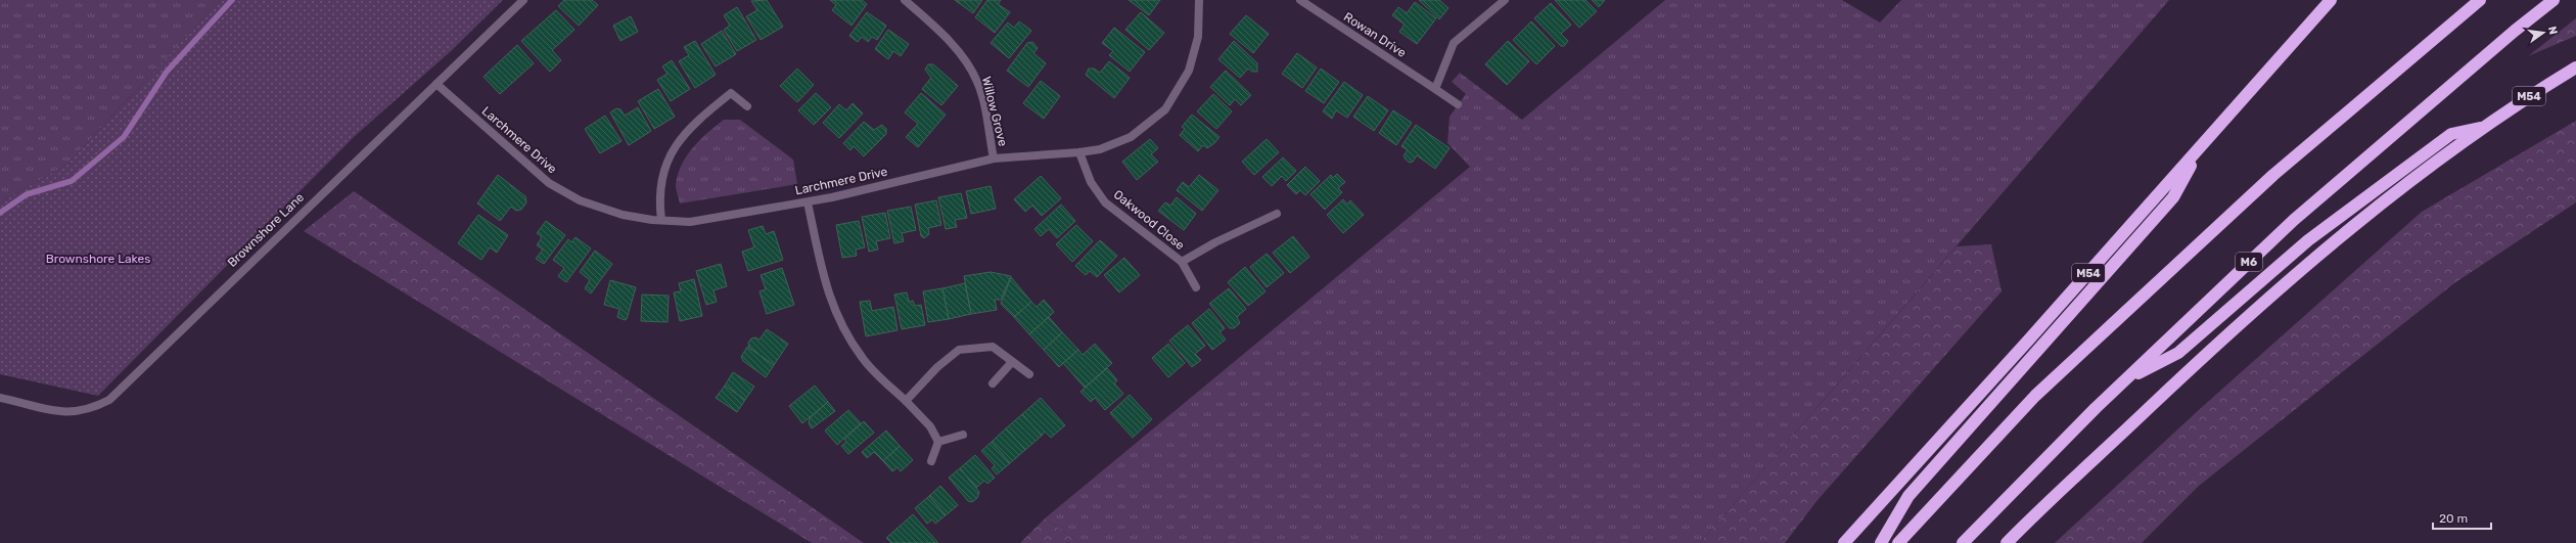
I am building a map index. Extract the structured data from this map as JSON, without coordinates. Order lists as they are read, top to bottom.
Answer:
{
  "streets": {
    "highway": ["M54", "M6"],
    "street": [
      "Rowan Drive",
      "Willow Grove",
      "Larchmere Drive",
      "Oakwood Close",
      "Brownshore Lane"
    ]
  },
  "crossings": [
    ["Willow Grove", "Larchmere Drive"],
    ["Larchmere Drive", "Oakwood Close"],
    ["Larchmere Drive", "Brownshore Lane"]
  ],
  "parks": ["Brownshore Lakes"],
  "scale_bar": "20 m",
  "north": "right"
}
